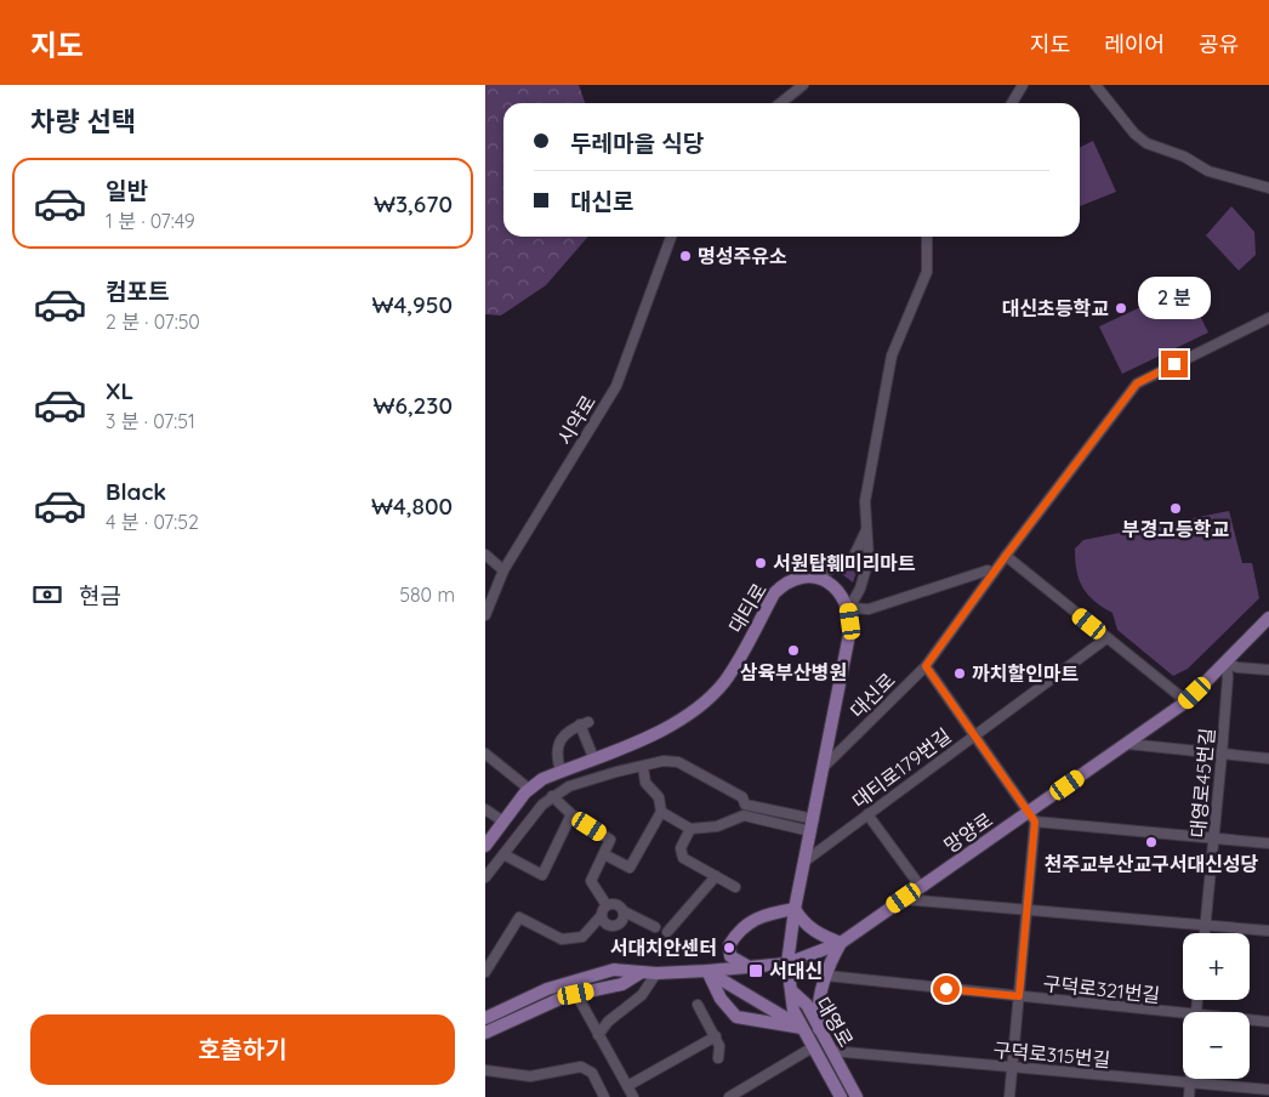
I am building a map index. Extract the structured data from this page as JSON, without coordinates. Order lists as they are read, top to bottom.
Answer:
{
  "streets": {
    "main road": ["대티로", "망양로", "대영로"],
    "street": [
      "시약로",
      "대신로",
      "대티로179번길",
      "대영로45번길",
      "구덕로321번길",
      "구덕로315번길"
    ]
  },
  "crossings": [
    ["대영로45번길", "망양로"],
    ["망양로", "구덕로321번길"],
    ["망양로", "대영로"],
    ["구덕로321번길", "대영로"],
    ["대영로", "구덕로315번길"]
  ],
  "places": {
    "other": [
      "명성주유소",
      "대신초등학교",
      "부경고등학교",
      "서원탑훼미리마트",
      "삼육부산병원",
      "까치할인마트",
      "천주교부산교구서대신성당",
      "서대치안센터"
    ],
    "transit": ["서대신"]
  },
  "page": {
    "header": "지도",
    "nav": ["지도", "레이어", "공유"],
    "heading": "차량 선택",
    "banner": ["두레마을 식당", "대신로"],
    "list": [
      {
        "name": "일반",
        "note": "1 분 · 07:49",
        "value": "₩3,670"
      },
      {
        "name": "컴포트",
        "note": "2 분 · 07:50",
        "value": "₩4,950"
      },
      {
        "name": "XL",
        "note": "3 분 · 07:51",
        "value": "₩6,230"
      },
      {
        "name": "Black",
        "note": "4 분 · 07:52",
        "value": "₩4,800"
      }
    ],
    "bubble": "2 분",
    "pay": ["현금", "580 m"],
    "map_buttons": ["+", "−"],
    "buttons": "호출하기"
  }
}
